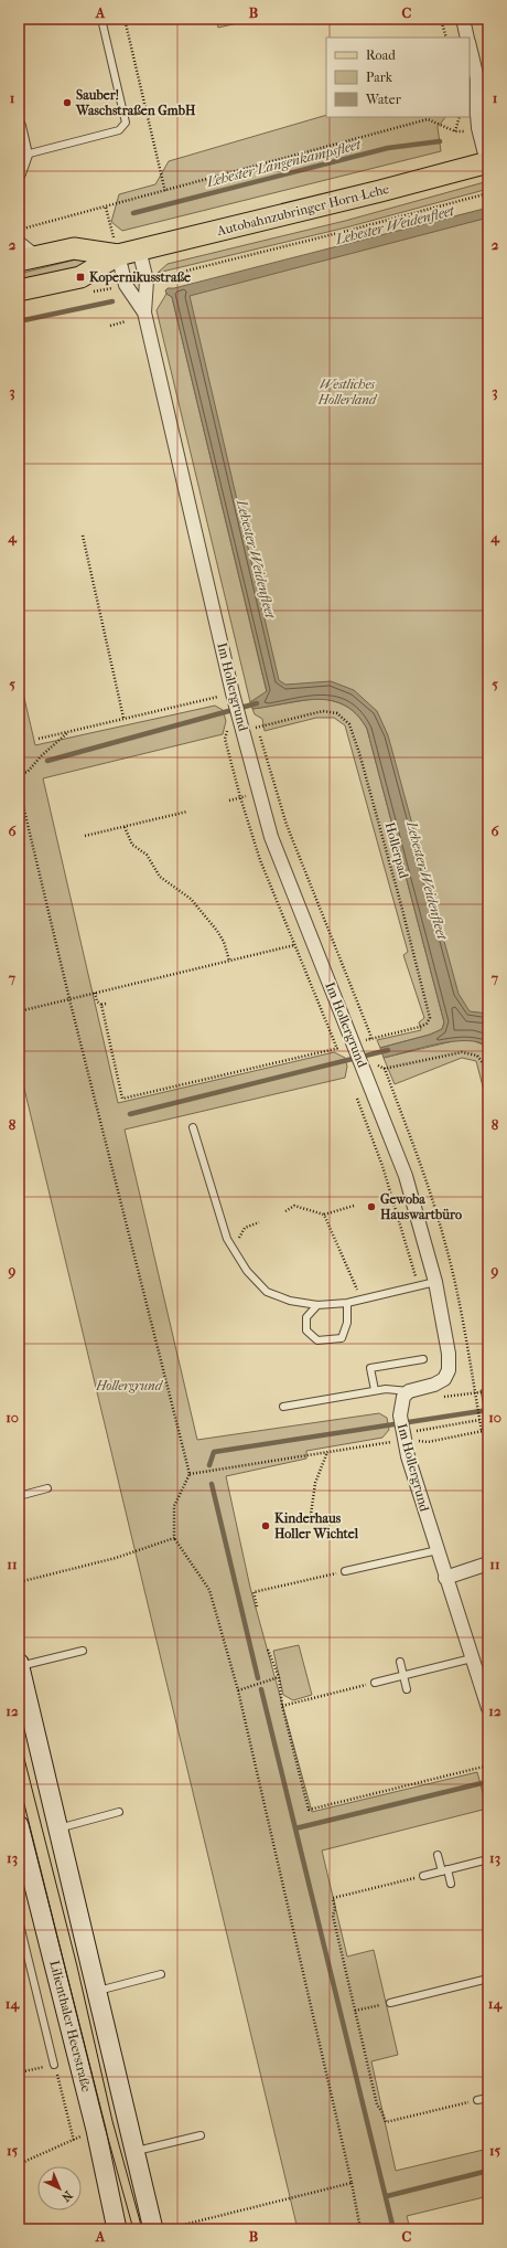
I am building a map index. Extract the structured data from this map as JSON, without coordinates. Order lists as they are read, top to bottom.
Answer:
{
  "streets": {
    "main road": ["Autobahnzubringer Horn-Lehe", "Lilienthaler Heerstraße"],
    "street": ["Im Hollergrund"],
    "path": ["Hollerpad"]
  },
  "crossings": [
    ["Autobahnzubringer Horn-Lehe", "Im Hollergrund"]
  ],
  "water": ["Lehester Langenkampsfleet", "Lehester Weidenfleet"],
  "parks": ["Westliches Hollerland", "Hollergrund"],
  "places": {
    "other": ["Sauber! Waschstraßen GmbH", "Gewoba Hauswartbüro", "Kinderhaus Holler Wichtel"],
    "transit": ["Kopernikusstraße"]
  },
  "legend": ["Road", "Park", "Water"],
  "north": "bottom right",
  "grid": {
    "columns": ["A", "B", "C"],
    "rows": [
      "1",
      "2",
      "3",
      "4",
      "5",
      "6",
      "7",
      "8",
      "9",
      "10",
      "11",
      "12",
      "13",
      "14",
      "15"
    ]
  }
}
